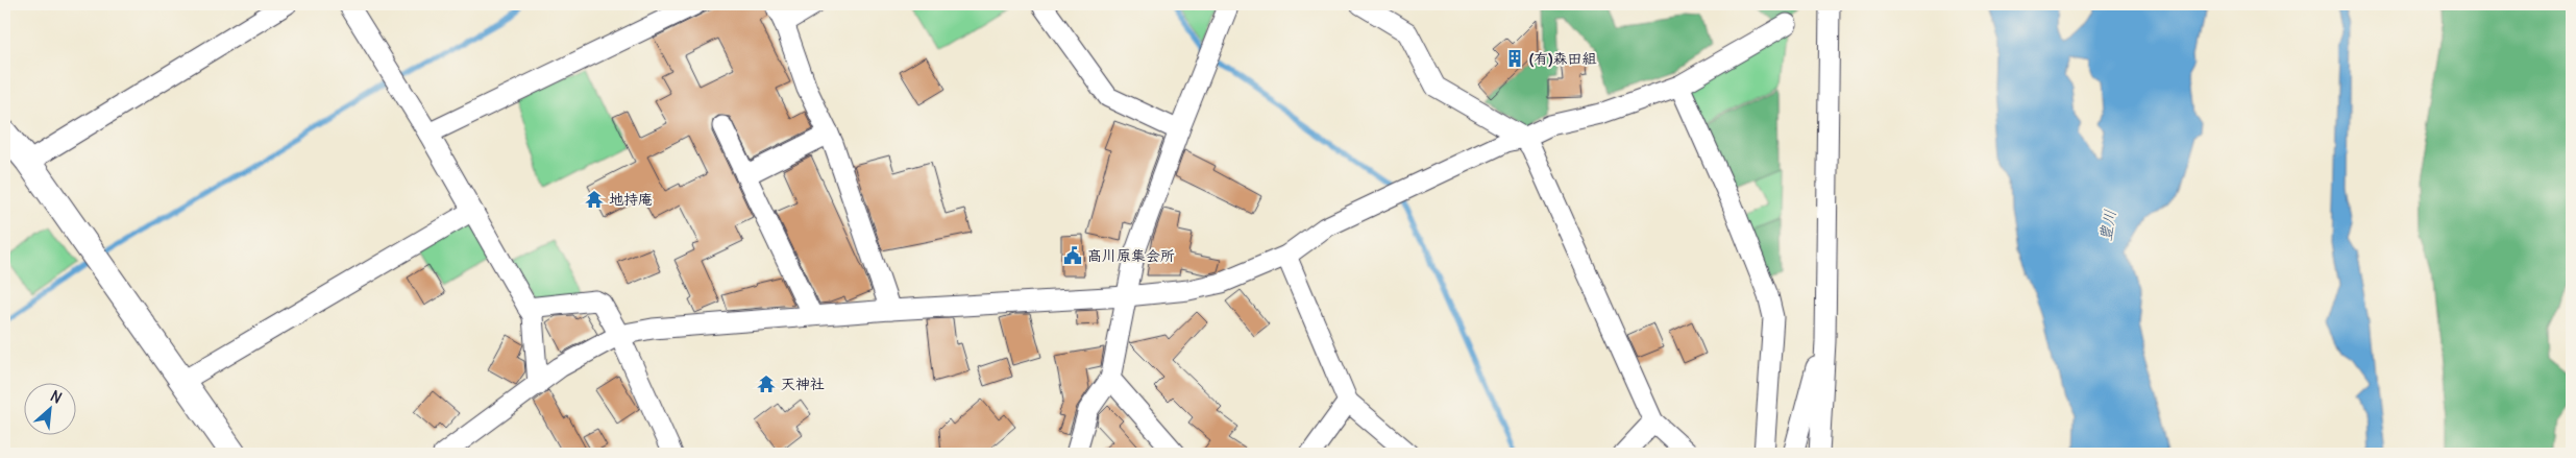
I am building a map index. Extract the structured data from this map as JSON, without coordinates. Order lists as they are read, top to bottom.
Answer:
{
  "water": ["豊川"],
  "places": {
    "building": ["(有)森田組"],
    "temple": ["地持庵", "天神社"],
    "public building": ["髙川原集会所"]
  },
  "north": "top right"
}
